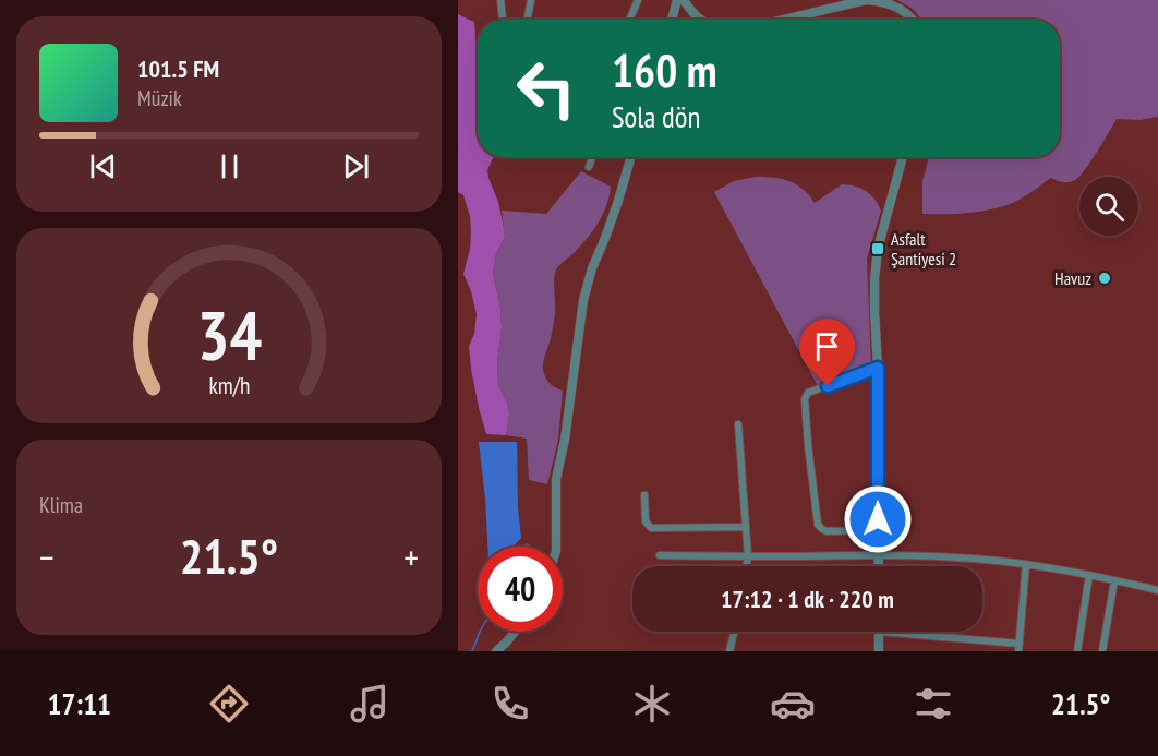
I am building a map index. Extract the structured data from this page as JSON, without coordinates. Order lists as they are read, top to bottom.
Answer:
{
  "places": {
    "transit": ["Asfalt Şantiyesi 2"],
    "other": ["Havuz"]
  },
  "page": {
    "turn": ["160 m", "Sola dön"],
    "song": ["101.5 FM", "Müzik"],
    "tile": "Klima",
    "heat": ["−", "21.5°", "+"],
    "limit": "40",
    "trip": "17:12 · 1 dk · 220 m",
    "tabs": ["17:11", "21.5°"],
    "gauge": ["34", "km/h"]
  }
}
